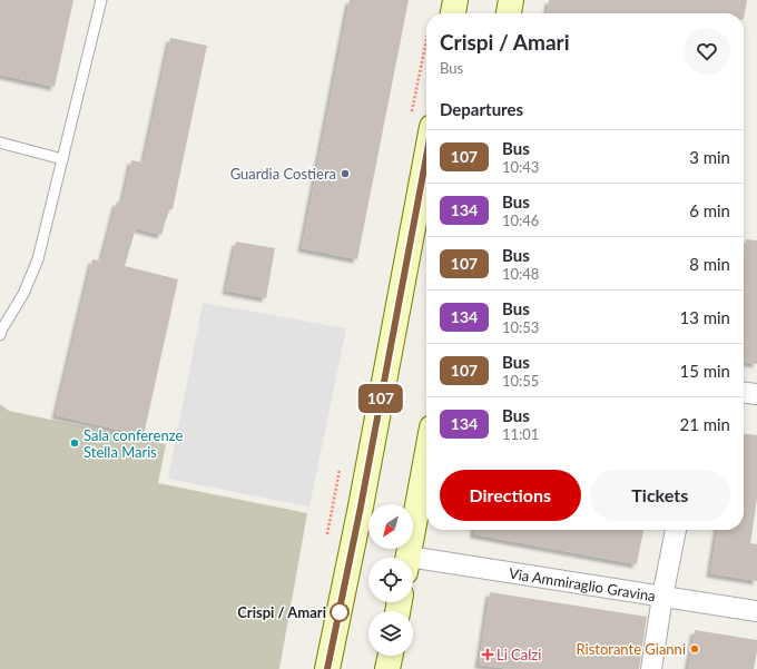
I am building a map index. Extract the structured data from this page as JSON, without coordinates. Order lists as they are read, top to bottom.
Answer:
{
  "streets": {
    "street": ["Via Ammiraglio Gravina"]
  },
  "places": {
    "other": [
      "Guardia Costiera",
      "Sala conferenze Stella Maris",
      "Crispi / Amari",
      "Ristorante Gianni"
    ],
    "health": ["Li Calzi"]
  },
  "lines": ["bus line 107"],
  "north": "bottom left",
  "page": {
    "on_map": "107",
    "heading": [
      ["Crispi / Amari", "Bus"],
      "Departures"
    ],
    "list": [
      {
        "mark": "107",
        "name": "Bus",
        "note": "10:43",
        "value": "3 min"
      },
      {
        "mark": "134",
        "name": "Bus",
        "note": "10:46",
        "value": "6 min"
      },
      {
        "mark": "107",
        "name": "Bus",
        "note": "10:48",
        "value": "8 min"
      },
      {
        "mark": "134",
        "name": "Bus",
        "note": "10:53",
        "value": "13 min"
      },
      {
        "mark": "107",
        "name": "Bus",
        "note": "10:55",
        "value": "15 min"
      },
      {
        "mark": "134",
        "name": "Bus",
        "note": "11:01",
        "value": "21 min"
      }
    ],
    "buttons": ["Directions", "Tickets"]
  }
}
